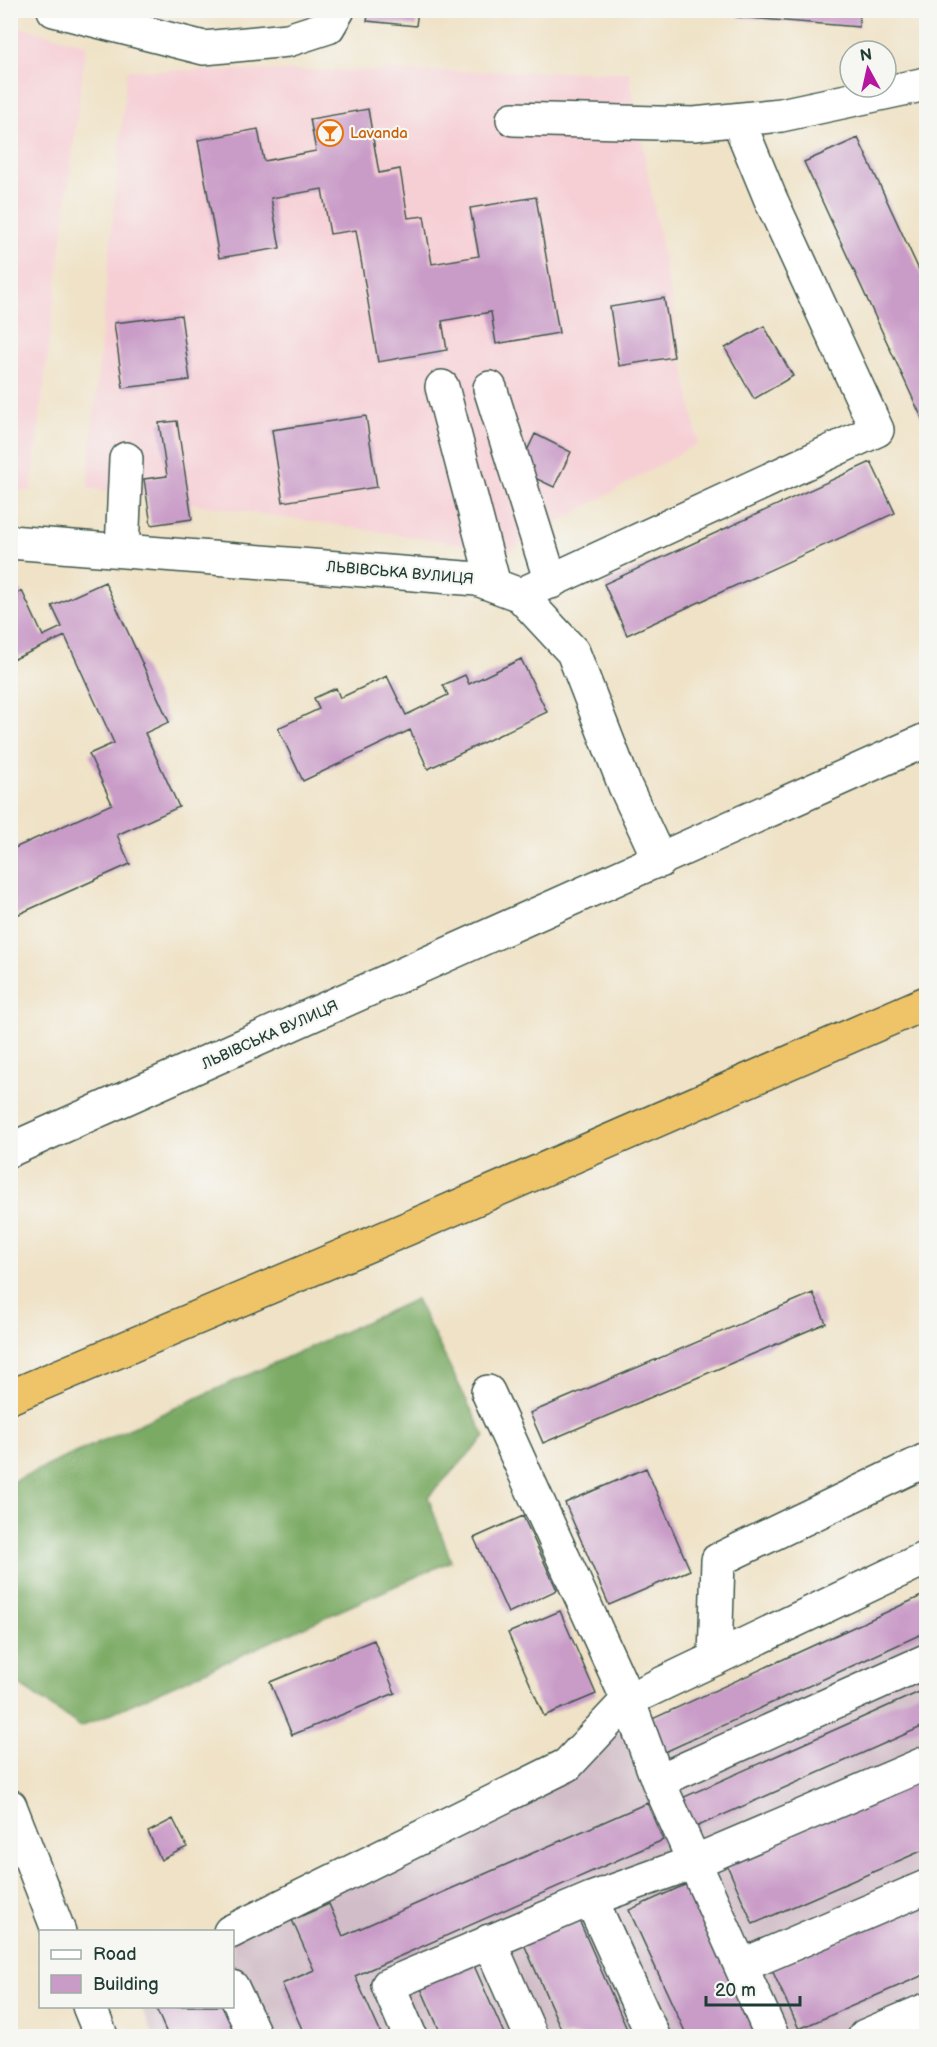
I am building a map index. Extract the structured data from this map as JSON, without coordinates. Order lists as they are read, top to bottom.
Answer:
{
  "streets": {
    "street": ["ЛЬВІВСЬКА ВУЛИЦЯ"]
  },
  "places": {
    "bar": ["Lavanda"]
  },
  "legend": ["Road", "Building"],
  "scale_bar": "20 m",
  "north": "top"
}
